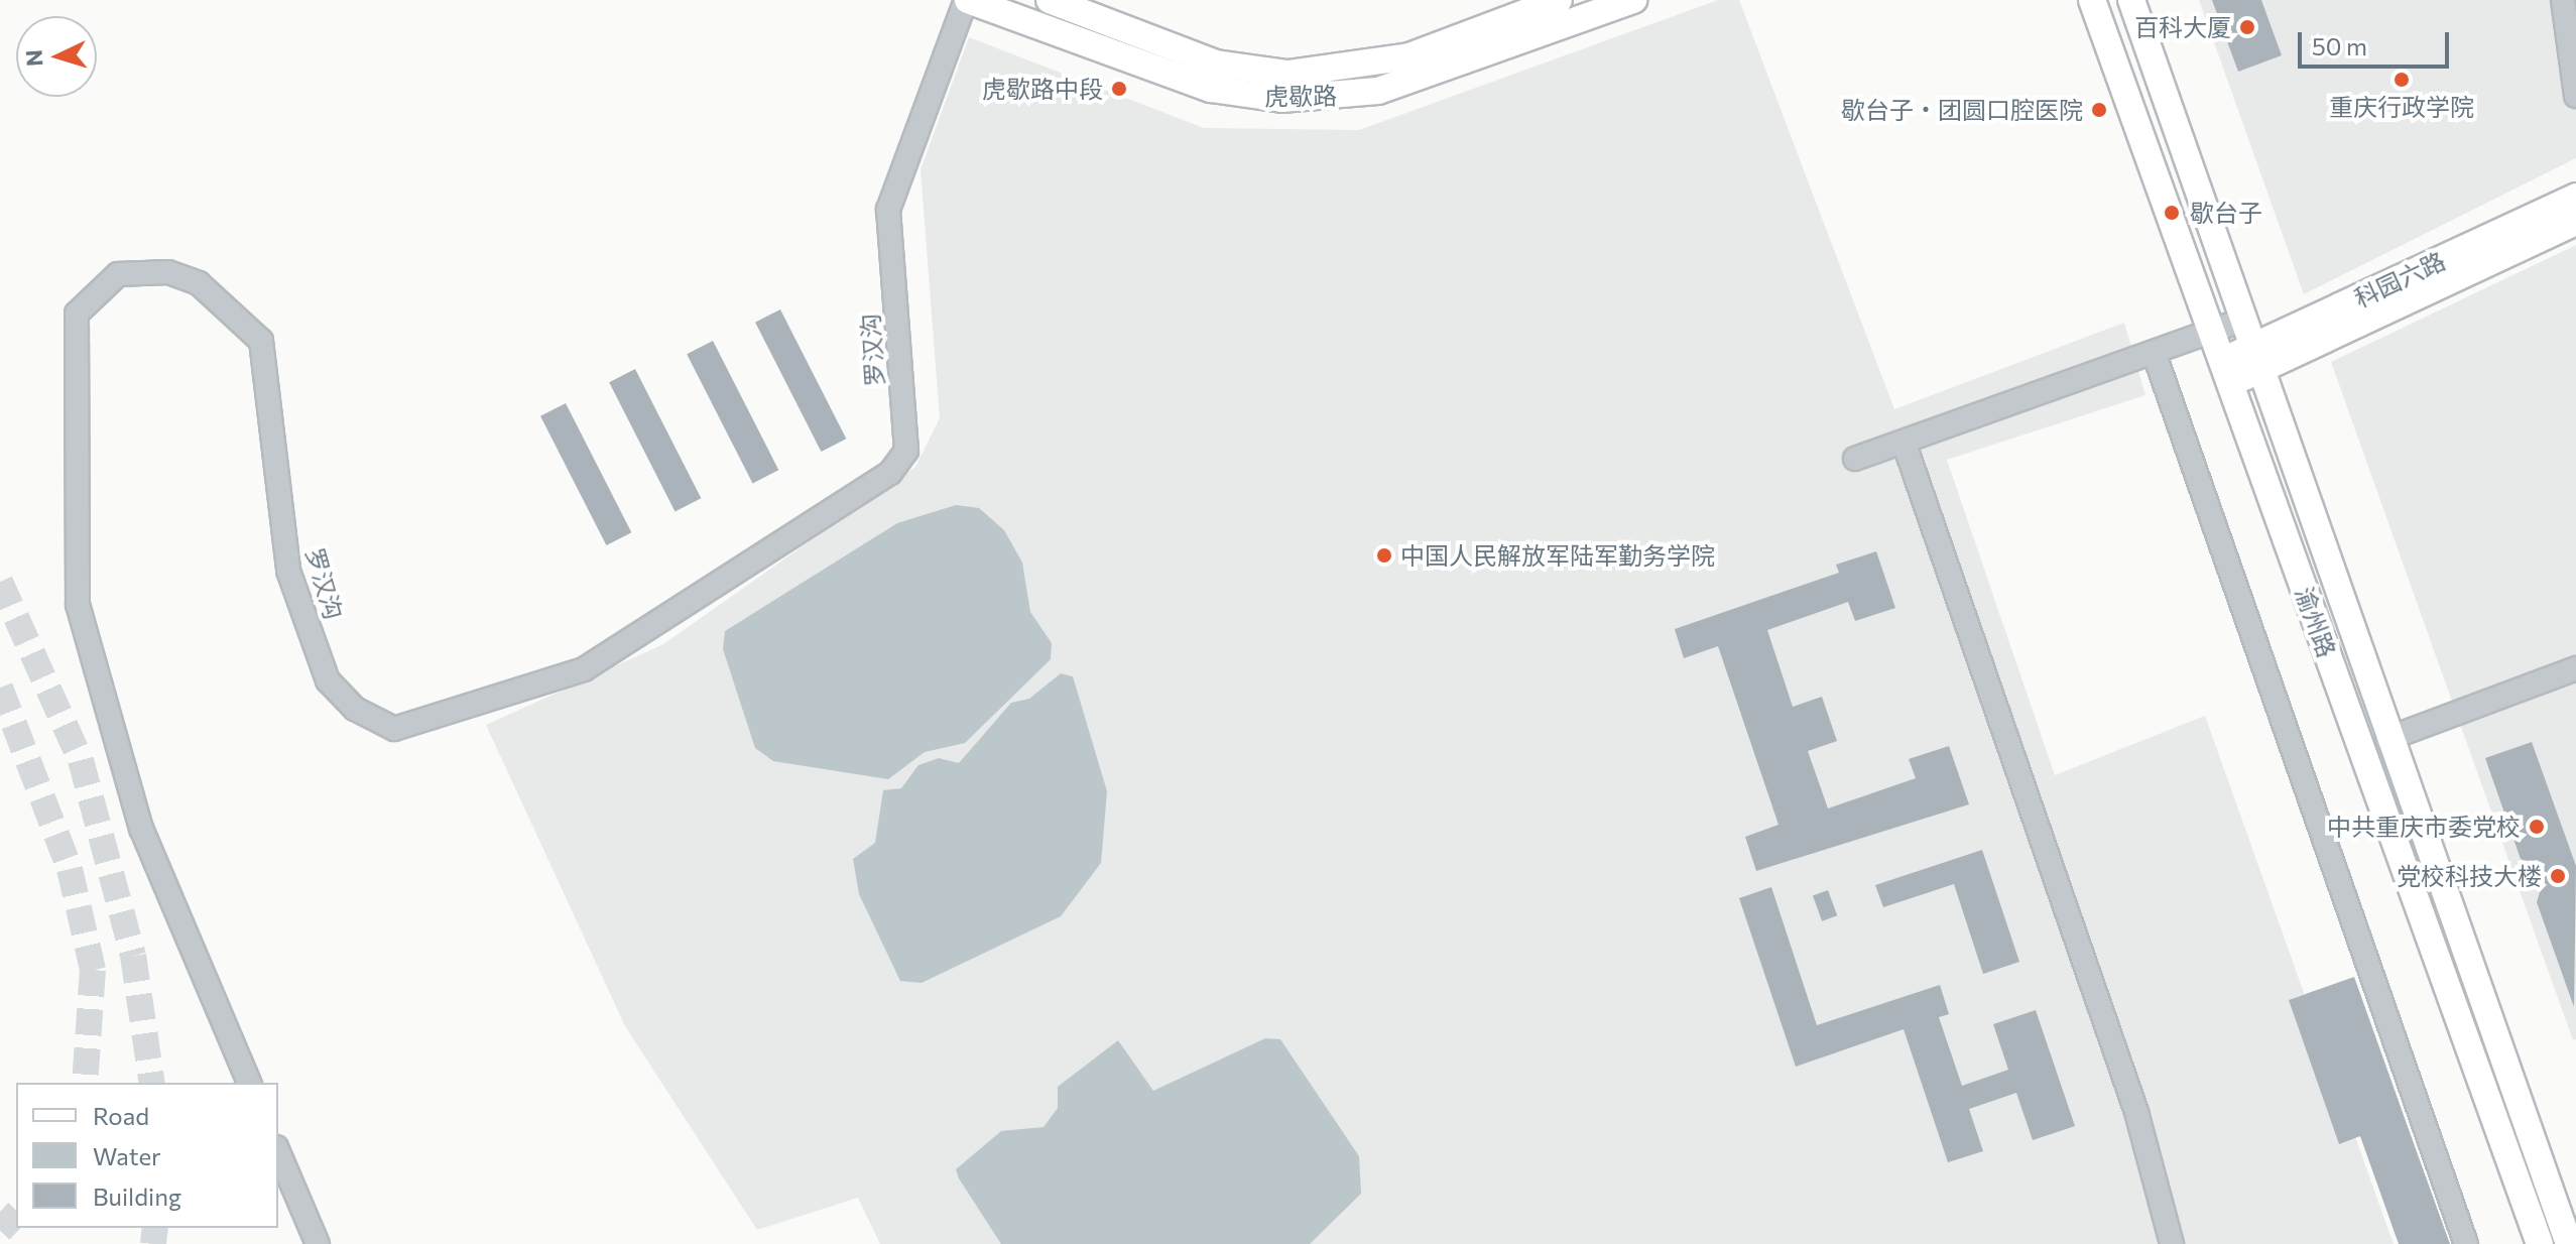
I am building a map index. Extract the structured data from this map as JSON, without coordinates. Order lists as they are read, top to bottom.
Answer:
{
  "streets": {
    "main road": ["虎歇路", "科园六路", "渝州路"],
    "street": ["罗汉沟"]
  },
  "crossings": [
    ["虎歇路", "罗汉沟"],
    ["科园六路", "渝州路"]
  ],
  "places": [
    "百科大厦",
    "重庆行政学院",
    "虎歇路中段",
    "歇台子‧团圆口腔医院",
    "歇台子",
    "中国人民解放军陆军勤务学院",
    "中共重庆市委党校",
    "党校科技大楼"
  ],
  "legend": ["Road", "Water", "Building"],
  "scale_bar": "50 m",
  "north": "left"
}
